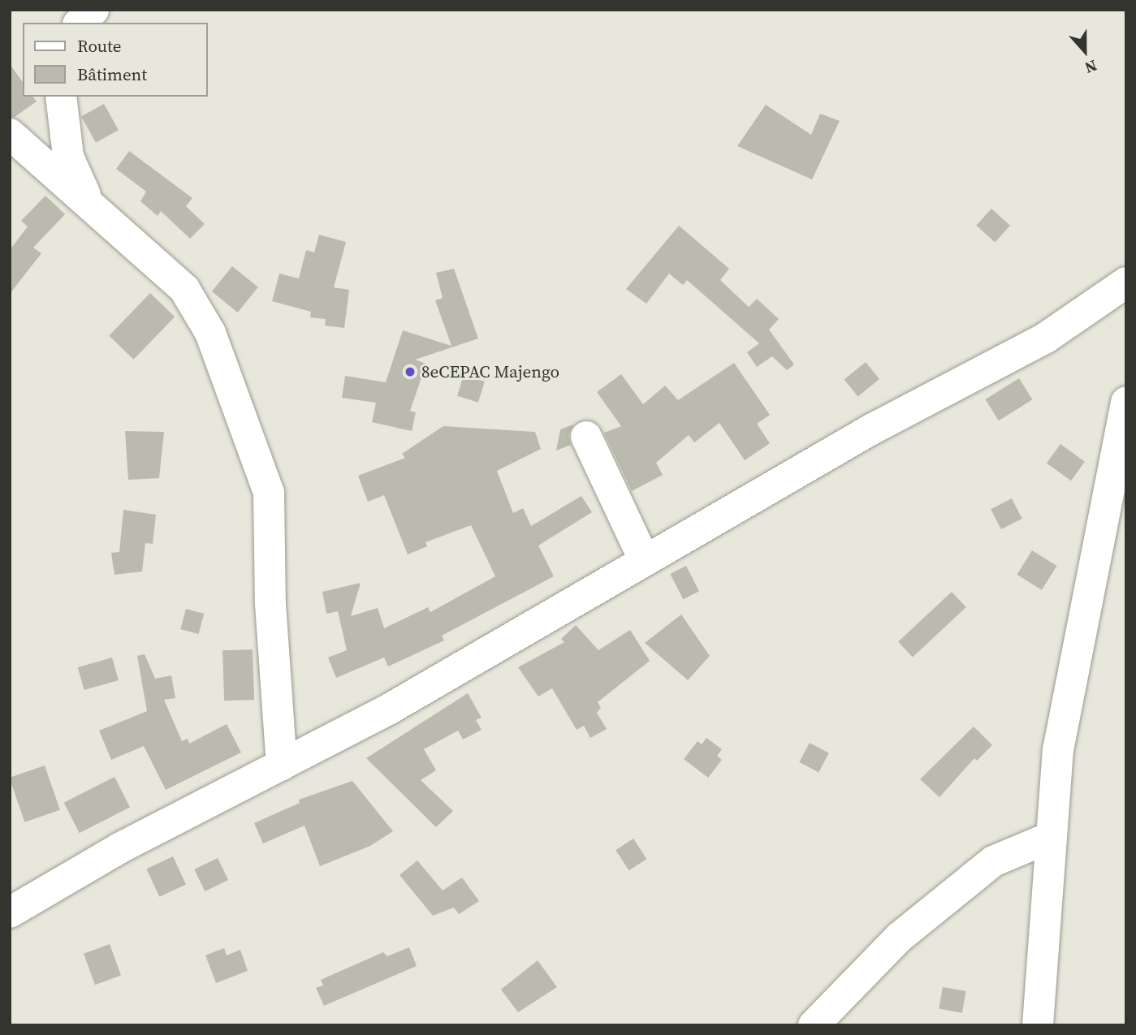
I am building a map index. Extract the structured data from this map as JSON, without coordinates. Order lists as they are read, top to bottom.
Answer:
{
  "places": ["8eCEPAC Majengo"],
  "legend": ["Route", "Bâtiment"],
  "north": "bottom"
}
